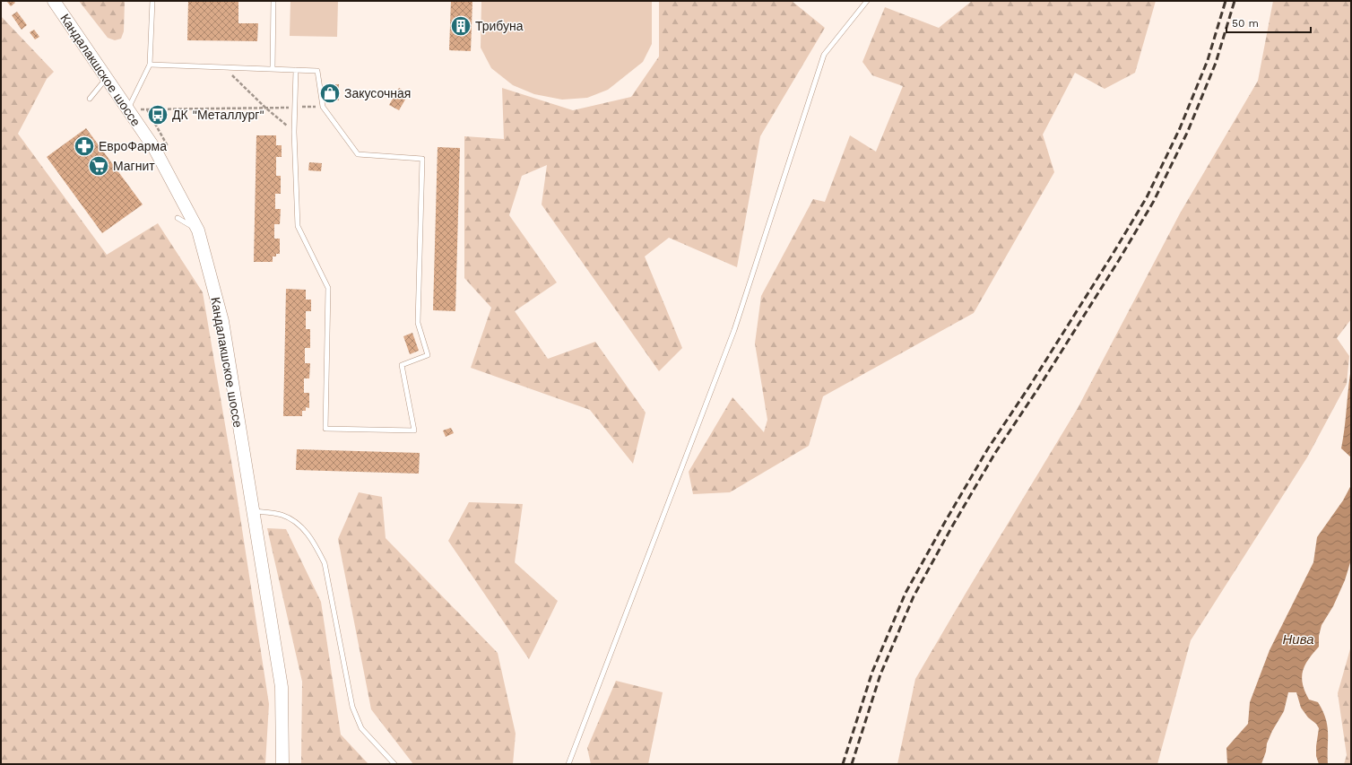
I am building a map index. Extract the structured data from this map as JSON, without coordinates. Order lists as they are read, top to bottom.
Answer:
{
  "streets": {
    "main road": ["Кандалакшское шоссе"]
  },
  "water": ["Нива"],
  "places": {
    "building": ["Трибуна"],
    "shop": ["Закусочная"],
    "bus stop": ["ДК \"Металлург\""],
    "pharmacy": ["ЕвроФарма"],
    "supermarket": ["Магнит"]
  },
  "scale_bar": "50 m"
}
